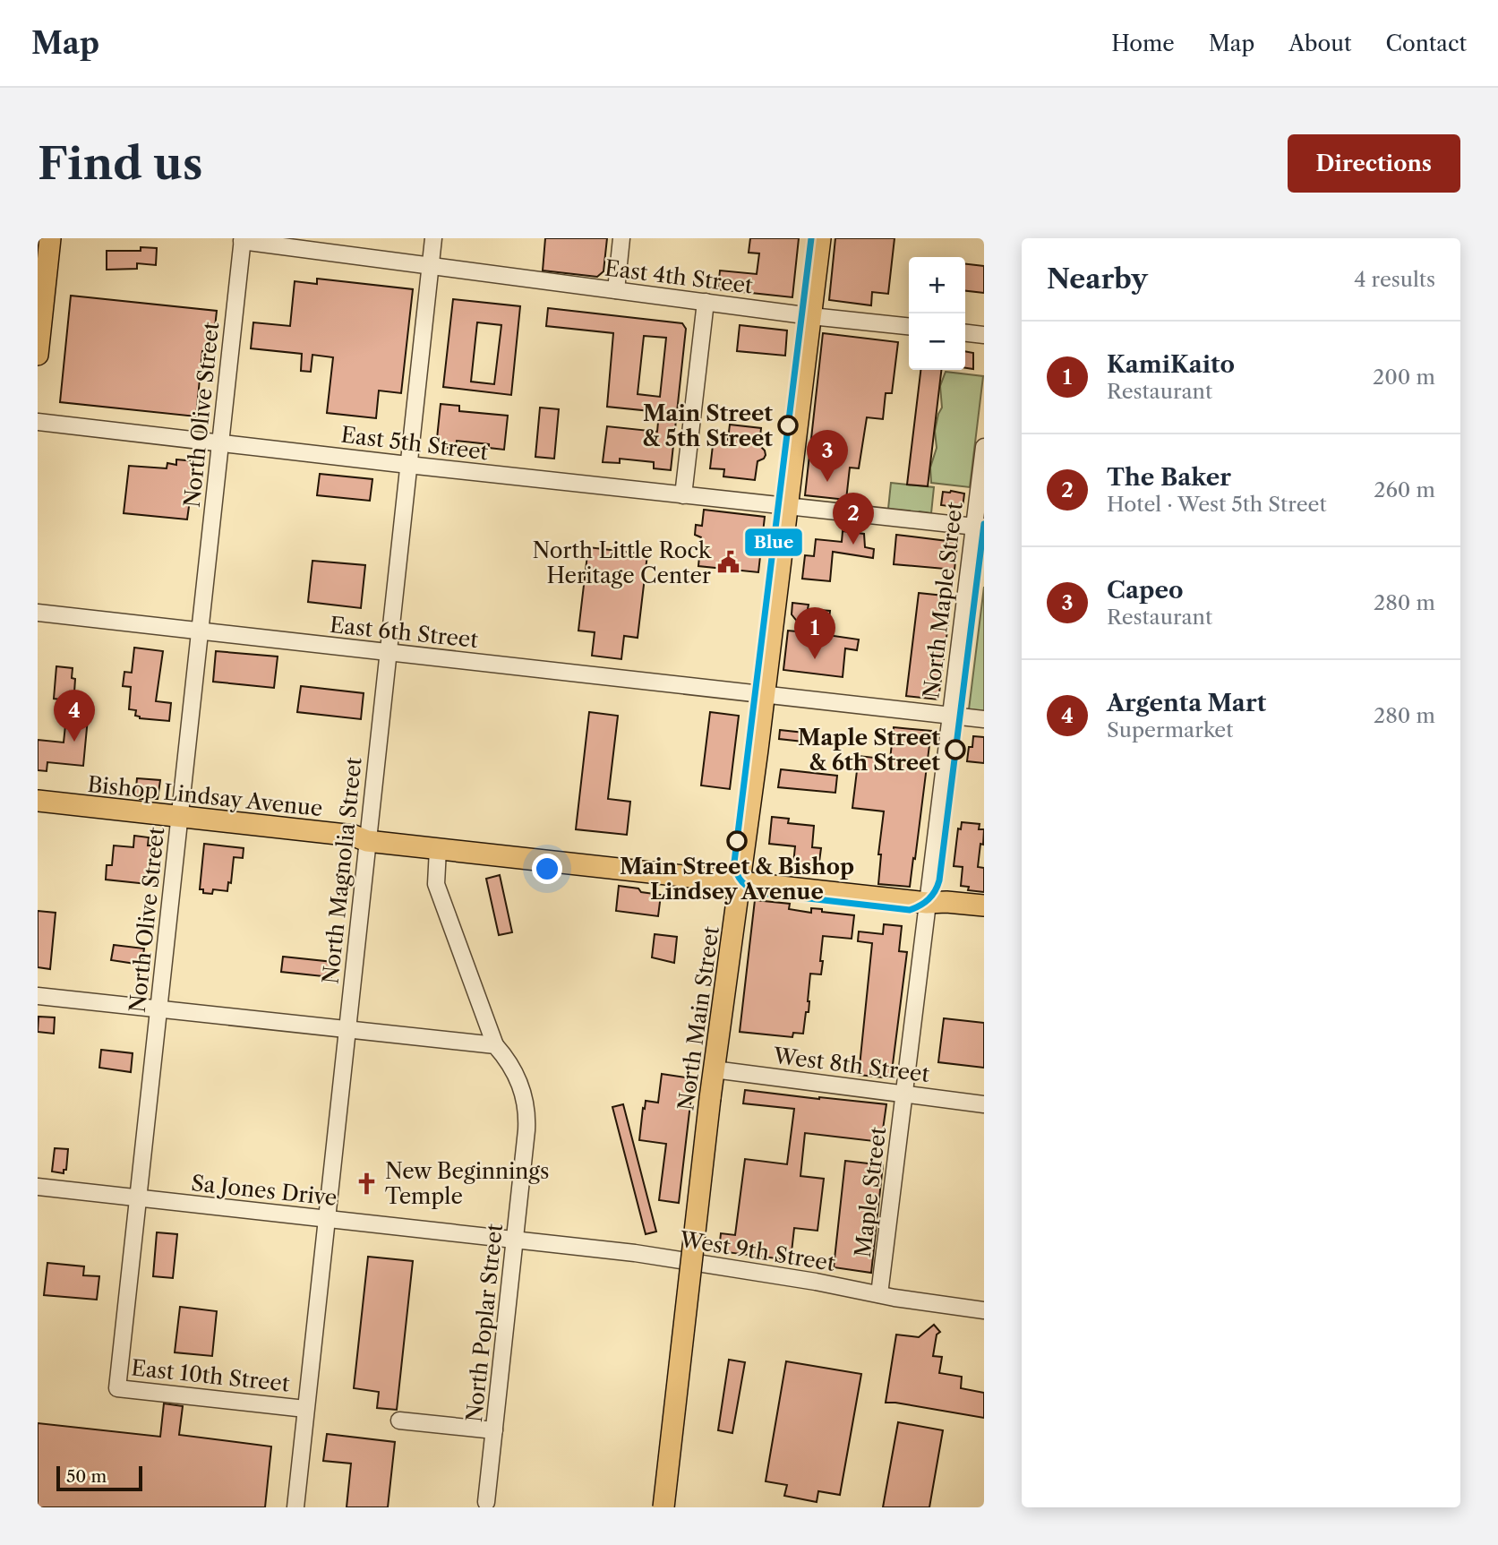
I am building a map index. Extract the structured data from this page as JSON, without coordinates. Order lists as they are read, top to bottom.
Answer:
{
  "streets": {
    "main road": ["Bishop Lindsay Avenue", "North Main Street"],
    "street": [
      "East 4th Street",
      "North Olive Street",
      "East 5th Street",
      "North Maple Street",
      "East 6th Street",
      "North Magnolia Street",
      "West 8th Street",
      "Sa Jones Drive",
      "Maple Street",
      "West 9th Street",
      "North Poplar Street",
      "East 10th Street"
    ]
  },
  "crossings": [
    ["East 4th Street", "North Olive Street"],
    ["East 4th Street", "North Magnolia Street"],
    ["East 4th Street", "North Main Street"],
    ["North Olive Street", "East 5th Street"],
    ["North Olive Street", "East 6th Street"],
    ["North Olive Street", "Bishop Lindsay Avenue"],
    ["North Olive Street", "Sa Jones Drive"],
    ["North Olive Street", "East 10th Street"],
    ["East 5th Street", "North Maple Street"],
    ["East 5th Street", "North Magnolia Street"],
    ["East 5th Street", "North Main Street"],
    ["North Maple Street", "East 6th Street"],
    ["North Maple Street", "Bishop Lindsay Avenue"],
    ["North Maple Street", "West 8th Street"],
    ["North Maple Street", "Maple Street"],
    ["East 6th Street", "North Magnolia Street"],
    ["East 6th Street", "North Main Street"],
    ["Bishop Lindsay Avenue", "North Magnolia Street"],
    ["Bishop Lindsay Avenue", "North Main Street"],
    ["North Magnolia Street", "Sa Jones Drive"],
    ["North Magnolia Street", "East 10th Street"],
    ["North Main Street", "West 8th Street"],
    ["West 8th Street", "Maple Street"],
    ["Sa Jones Drive", "West 9th Street"],
    ["Sa Jones Drive", "North Poplar Street"],
    ["Maple Street", "West 9th Street"]
  ],
  "places": {
    "other": ["Main Street & 5th Street", "Maple Street & 6th Street", "Main Street & Bishop Lindsey Avenue"],
    "public building": ["North Little Rock Heritage Center"],
    "church": ["New Beginnings Temple"]
  },
  "lines": ["transit line Blue"],
  "scale_bar": "50 m",
  "page": {
    "header": "Map",
    "nav": [
      "Home",
      "Map",
      "About",
      "Contact"
    ],
    "buttons": "Directions",
    "title": "Find us",
    "heading": ["Nearby", "4 results"],
    "map_buttons": ["+", "−"],
    "list": [
      {
        "mark": "1",
        "name": "KamiKaito",
        "note": "Restaurant",
        "value": "200 m"
      },
      {
        "mark": "2",
        "name": "The Baker",
        "note": "Hotel · West 5th Street",
        "value": "260 m"
      },
      {
        "mark": "3",
        "name": "Capeo",
        "note": "Restaurant",
        "value": "280 m"
      },
      {
        "mark": "4",
        "name": "Argenta Mart",
        "note": "Supermarket",
        "value": "280 m"
      }
    ],
    "pins": [
      "3",
      "2",
      "1",
      "4"
    ],
    "scale": "50 m"
  }
}
